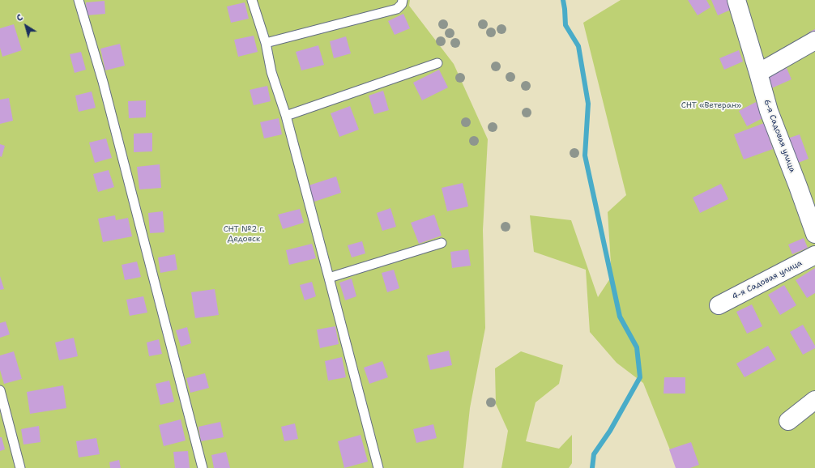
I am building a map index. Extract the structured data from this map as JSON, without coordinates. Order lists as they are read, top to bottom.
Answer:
{
  "streets": {
    "street": ["6-я Садовая улица", "4-я Садовая улица"]
  },
  "parks": ["СНТ «Ветеран»", "СНТ №2 г. Дедовск"],
  "north": "top left"
}
